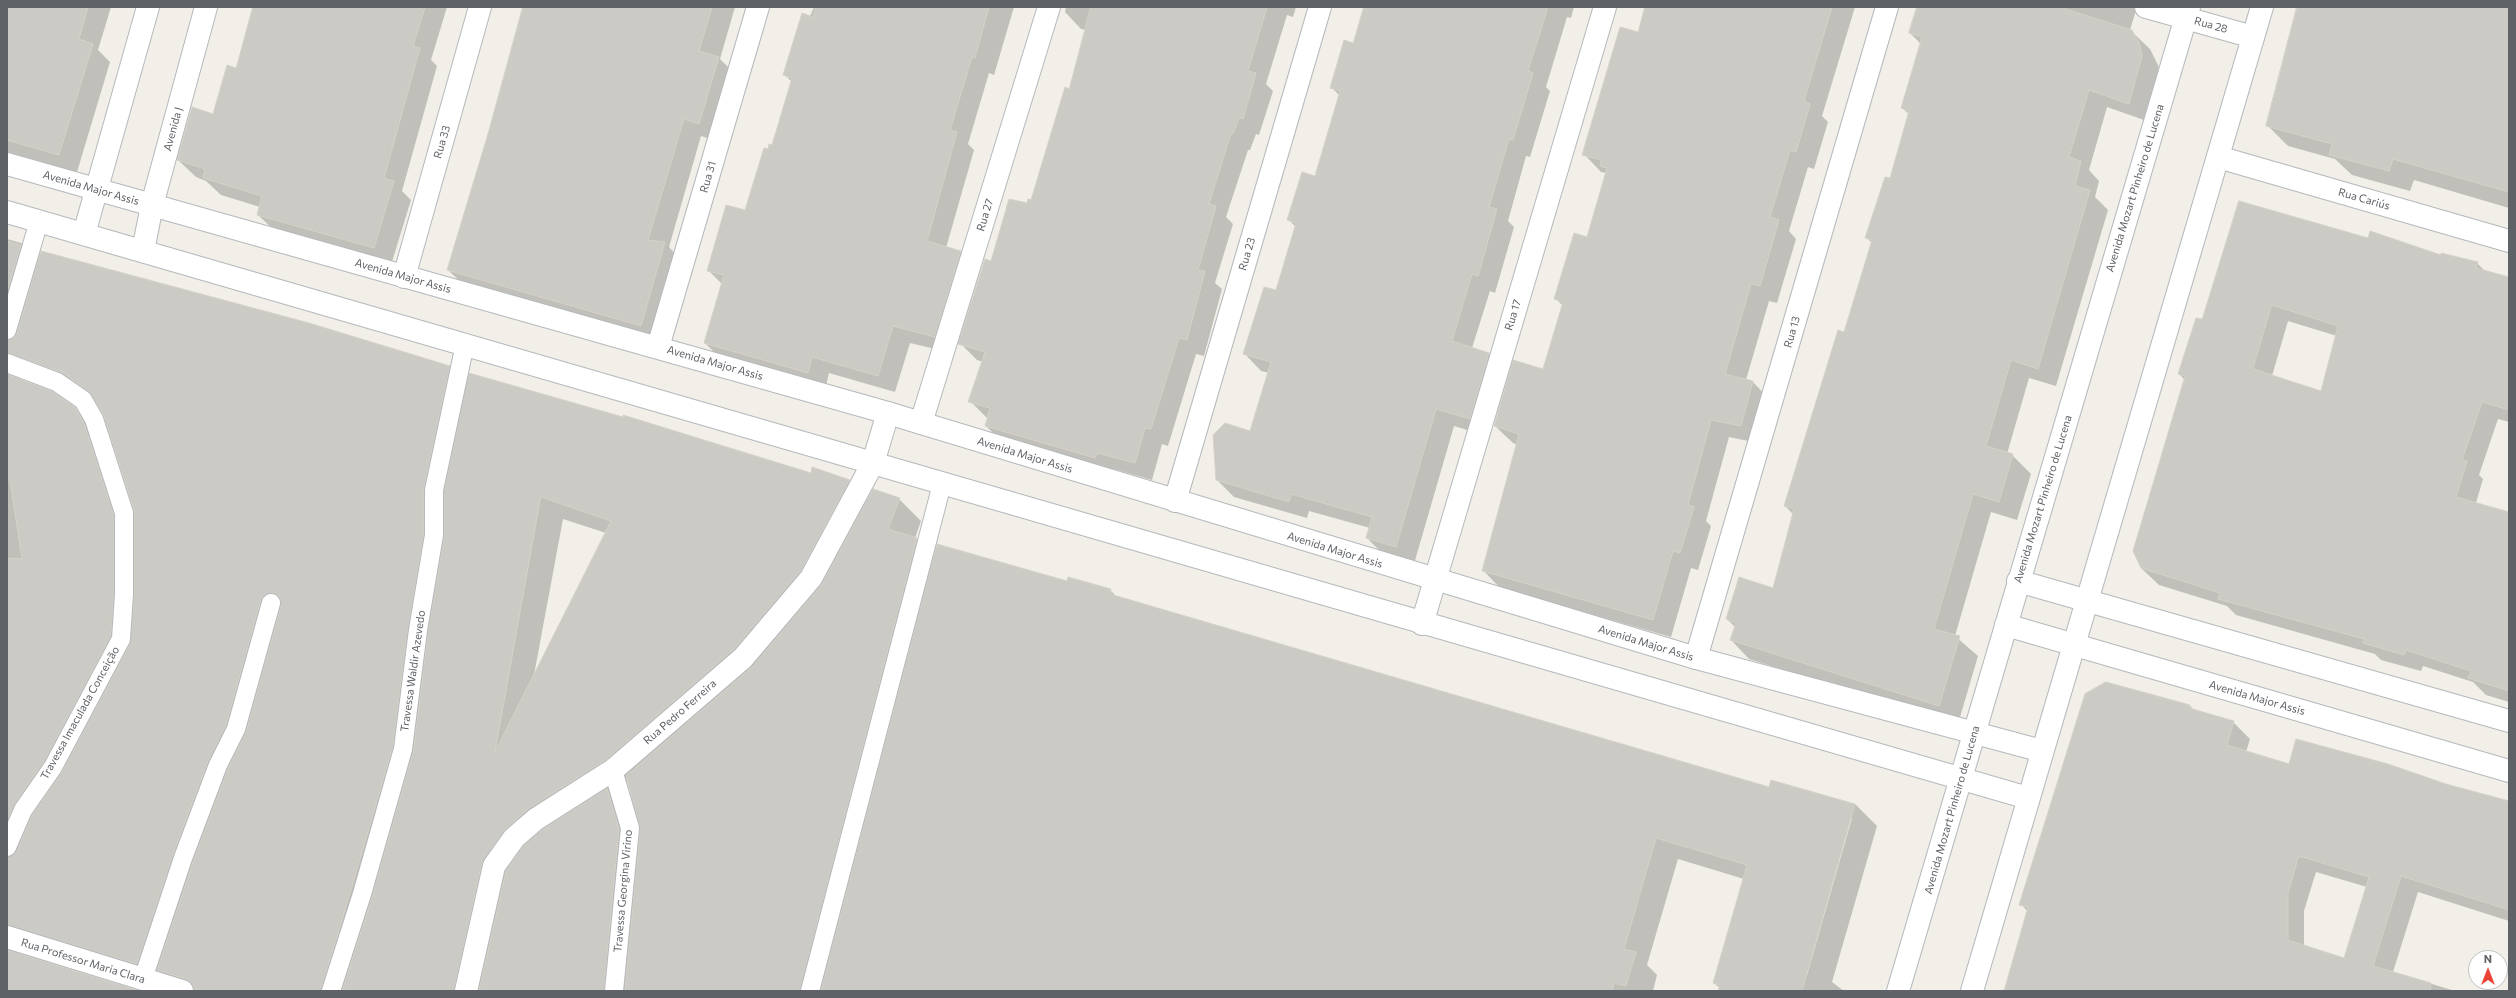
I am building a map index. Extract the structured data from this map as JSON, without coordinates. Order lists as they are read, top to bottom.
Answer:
{
  "streets": {
    "street": [
      "Rua 28",
      "Avenida J",
      "Rua 33",
      "Rua 31",
      "Avenida Major Assis",
      "Avenida Mozart Pinheiro de Lucena",
      "Rua Cariús",
      "Rua 27",
      "Rua 23",
      "Rua 17",
      "Rua 13",
      "Rua Pedro Ferreira",
      "Rua Professor Maria Clara"
    ],
    "lane": ["Travessa Waldir Azevedo", "Travessa Imaculada Conceição", "Travessa Georgina Virino"]
  },
  "crossings": [
    ["Rua 28", "Avenida Mozart Pinheiro de Lucena"],
    ["Avenida J", "Avenida Major Assis"],
    ["Rua 33", "Avenida Major Assis"],
    ["Rua 31", "Avenida Major Assis"],
    ["Avenida Major Assis", "Avenida Mozart Pinheiro de Lucena"],
    ["Avenida Major Assis", "Rua 27"],
    ["Avenida Major Assis", "Rua 23"],
    ["Avenida Major Assis", "Rua 17"],
    ["Avenida Major Assis", "Rua 13"],
    ["Avenida Major Assis", "Rua Pedro Ferreira"],
    ["Rua Pedro Ferreira", "Travessa Georgina Virino"]
  ],
  "north": "top"
}
